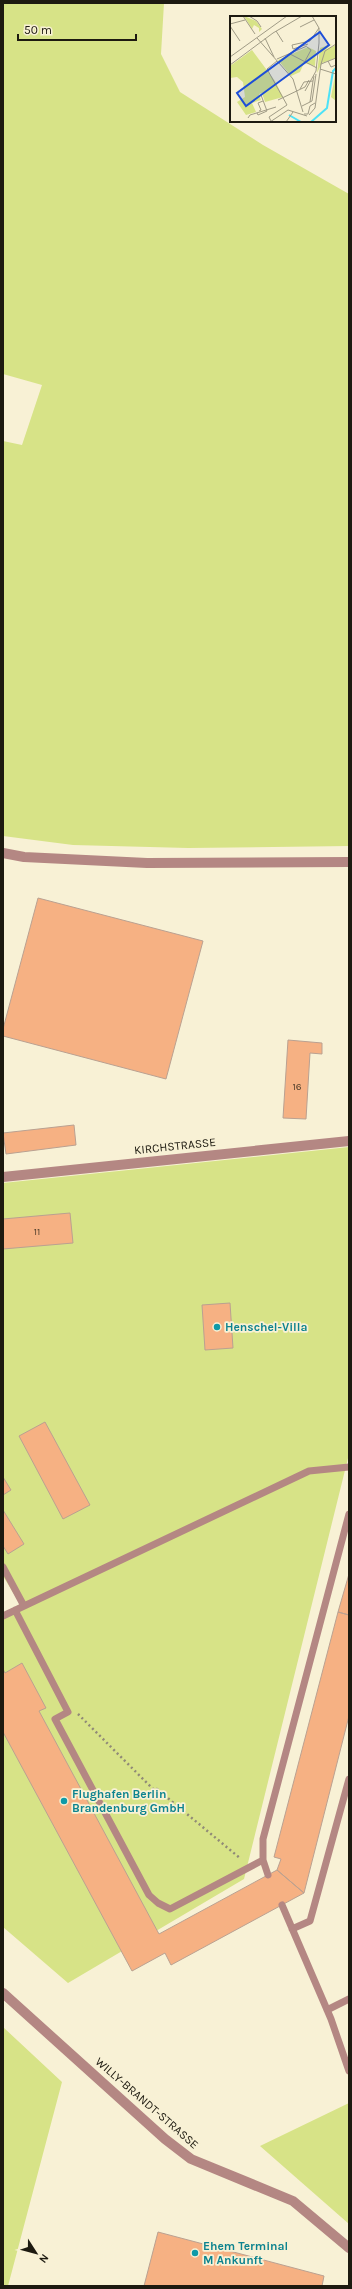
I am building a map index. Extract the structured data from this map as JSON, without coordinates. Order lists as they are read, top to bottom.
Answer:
{
  "streets": {
    "street": ["KIRCHSTRASSE", "WILLY-BRANDT-STRASSE"]
  },
  "places": ["Henschel-Villa", "Flughafen Berlin Brandenburg GmbH", "Ehem Terminal M Ankunft"],
  "house_numbers": ["16", "11"],
  "scale_bar": "50 m",
  "north": "bottom right"
}
